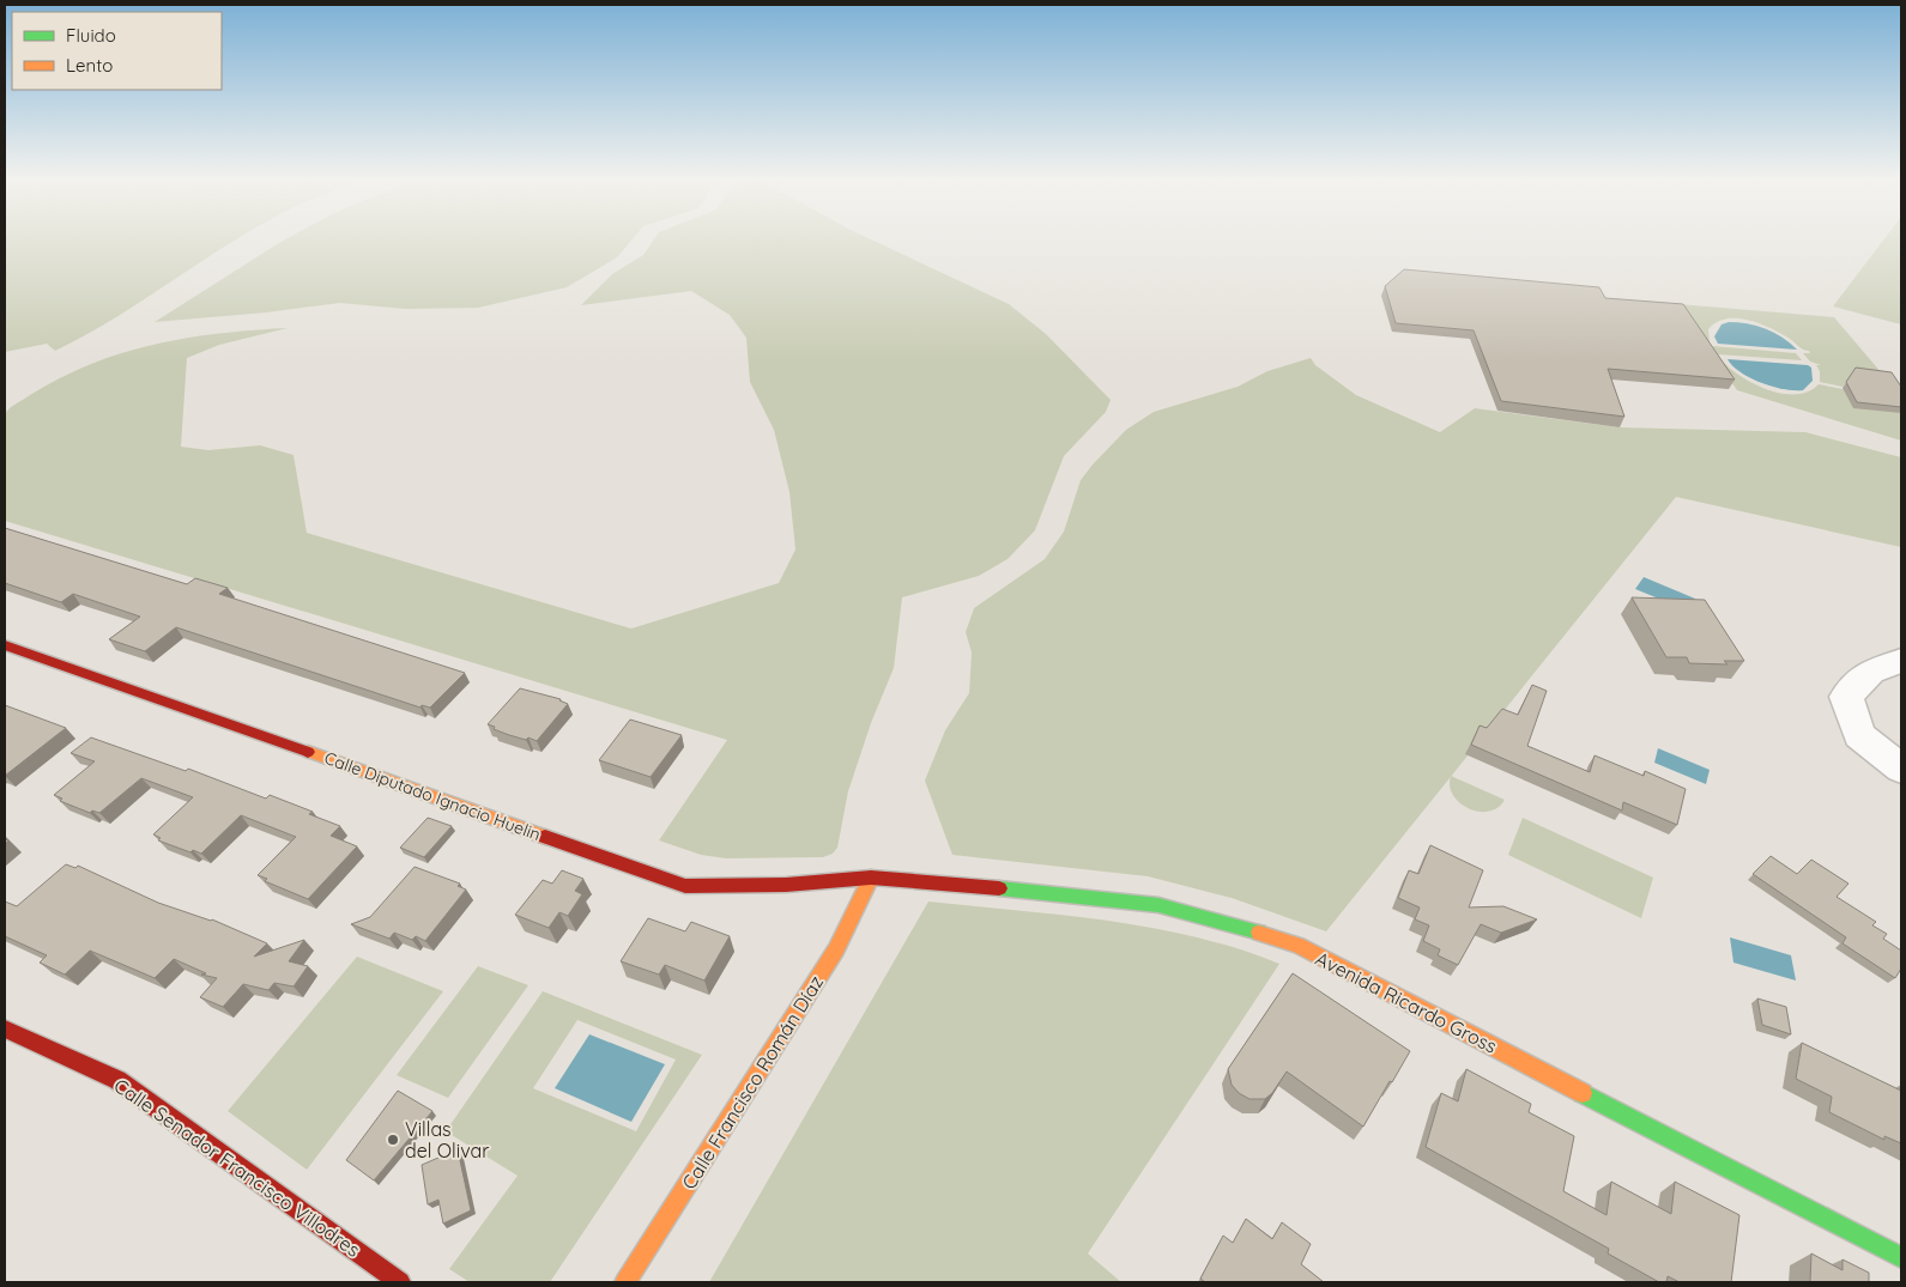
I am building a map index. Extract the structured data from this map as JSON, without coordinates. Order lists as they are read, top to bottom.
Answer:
{
  "streets": {
    "street": [
      "Calle Diputado Ignacio Huelin",
      "Avenida Ricardo Gross",
      "Calle Francisco Román Díaz",
      "Calle Senador Francisco Villodres"
    ]
  },
  "crossings": [
    ["Calle Diputado Ignacio Huelin", "Avenida Ricardo Gross"],
    ["Calle Diputado Ignacio Huelin", "Calle Francisco Román Díaz"],
    ["Avenida Ricardo Gross", "Calle Francisco Román Díaz"]
  ],
  "places": ["Villas del Olivar"],
  "legend": ["Fluido", "Lento"]
}
